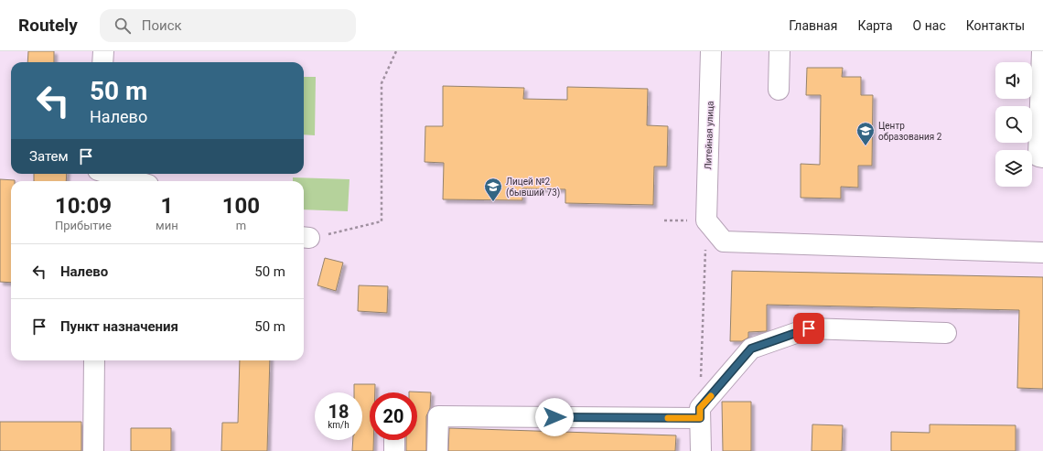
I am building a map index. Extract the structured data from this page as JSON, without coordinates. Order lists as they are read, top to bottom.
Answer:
{
  "streets": {
    "street": ["Литейная улица"]
  },
  "places": {
    "school or university": ["Центр образования 2", "Лицей №2 (бывший 73)"]
  },
  "page": {
    "header": "Routely",
    "search": "Поиск",
    "nav": [
      "Главная",
      "Карта",
      "О нас",
      "Контакты"
    ],
    "turn": ["50 m", "Налево"],
    "then": "Затем",
    "eta": [
      "10:09",
      "Прибытие",
      "1",
      "мин",
      "100",
      "m"
    ],
    "list": [
      {
        "name": "Налево",
        "value": "50 m"
      },
      {
        "name": "Пункт назначения",
        "value": "50 m"
      }
    ],
    "speed": "18 km/h",
    "limit": "20"
  }
}
